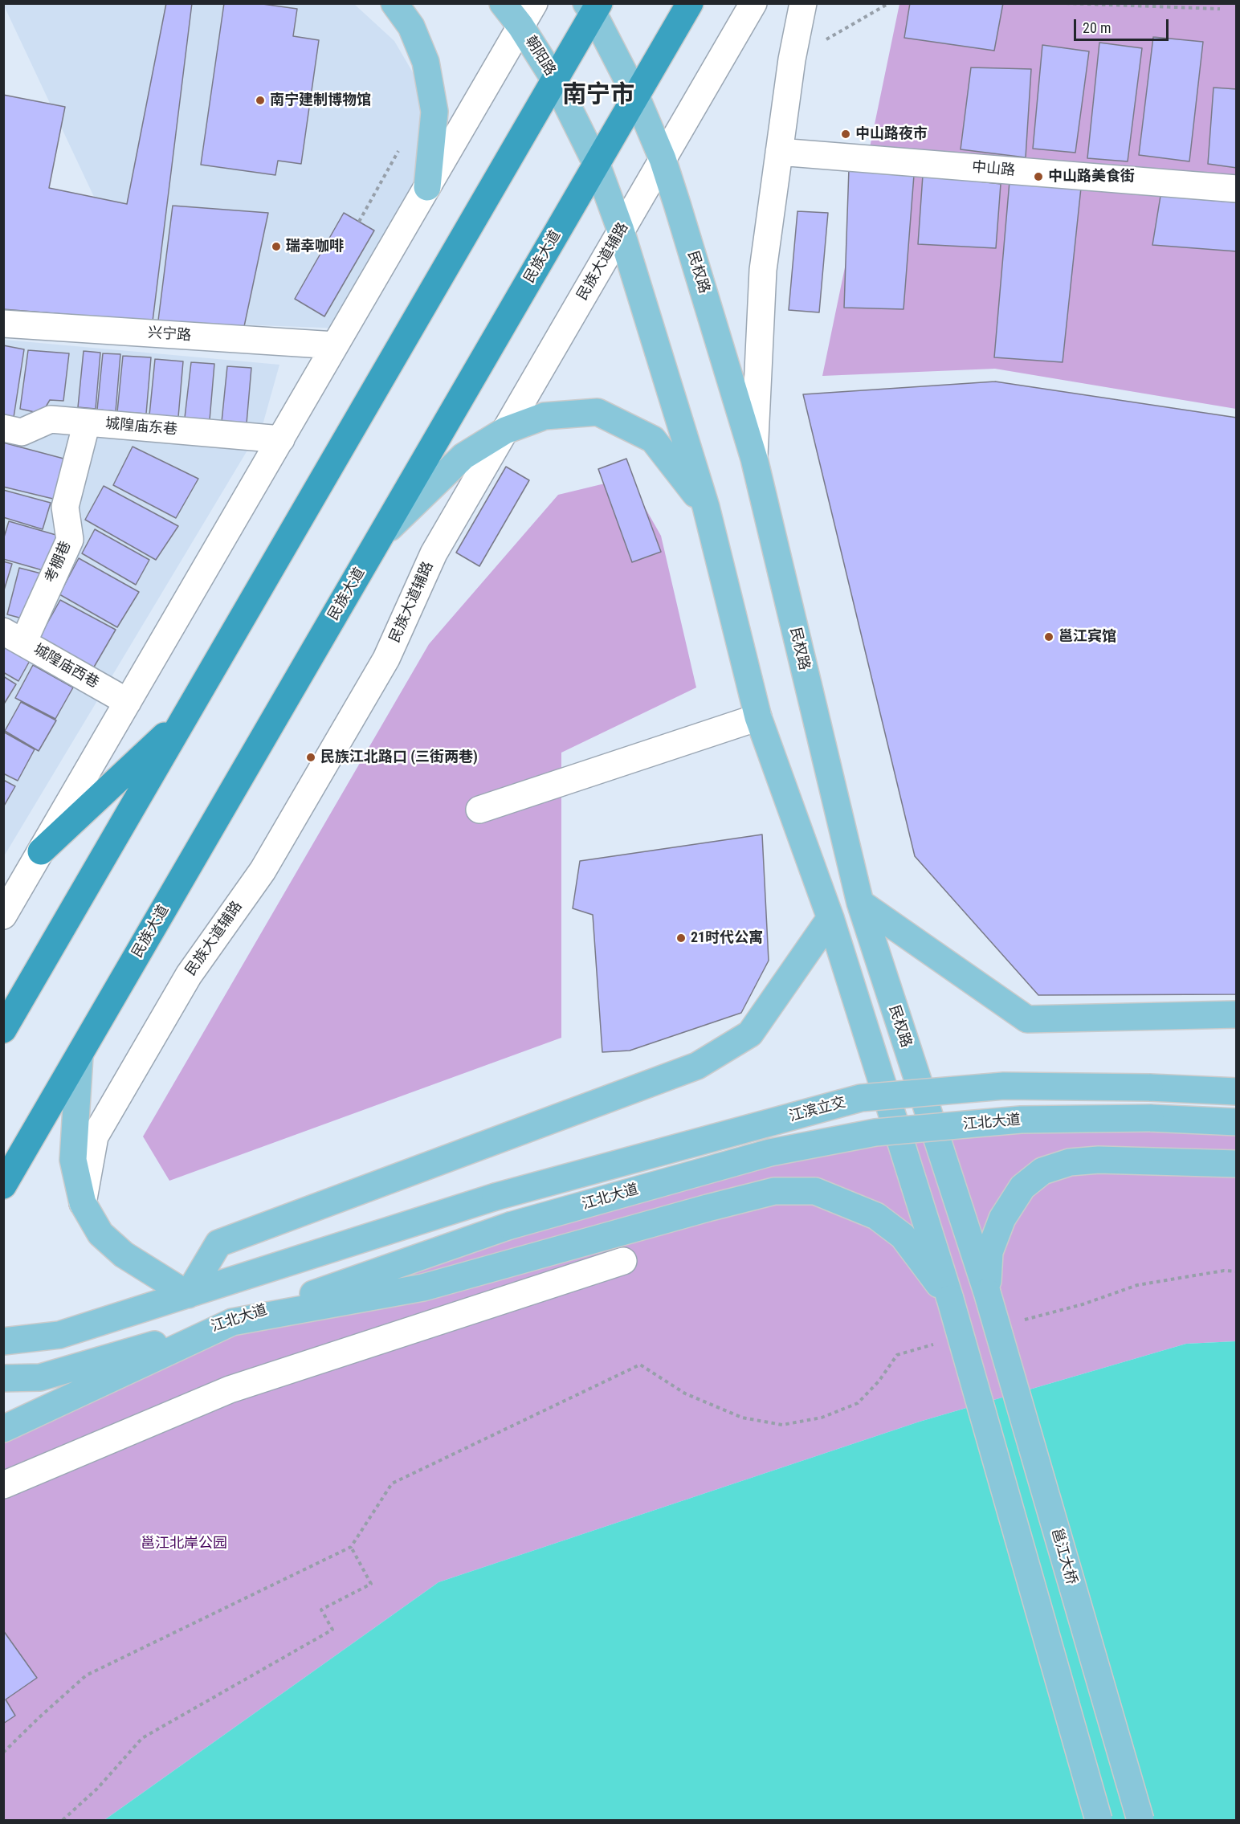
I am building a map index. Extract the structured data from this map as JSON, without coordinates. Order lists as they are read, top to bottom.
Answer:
{
  "streets": {
    "highway": ["民族大道"],
    "main road": [
      "朝阳路",
      "民权路",
      "江滨立交",
      "江北大道",
      "邕江大桥"
    ],
    "street": [
      "中山路",
      "民族大道辅路",
      "兴宁路",
      "城隍庙东巷",
      "考棚巷",
      "城隍庙西巷"
    ]
  },
  "crossings": [
    ["朝阳路", "民族大道"],
    ["民族大道", "民权路"],
    ["民族大道辅路", "民权路"],
    ["民权路", "邕江大桥"],
    ["城隍庙东巷", "考棚巷"],
    ["考棚巷", "城隍庙西巷"]
  ],
  "districts": ["南宁市"],
  "parks": ["邕江北岸公园"],
  "places": [
    "南宁建制博物馆",
    "中山路夜市",
    "中山路美食街",
    "瑞幸咖啡",
    "邕江宾馆",
    "民族江北路口 (三街两巷)",
    "21时代公寓"
  ],
  "scale_bar": "20 m"
}
